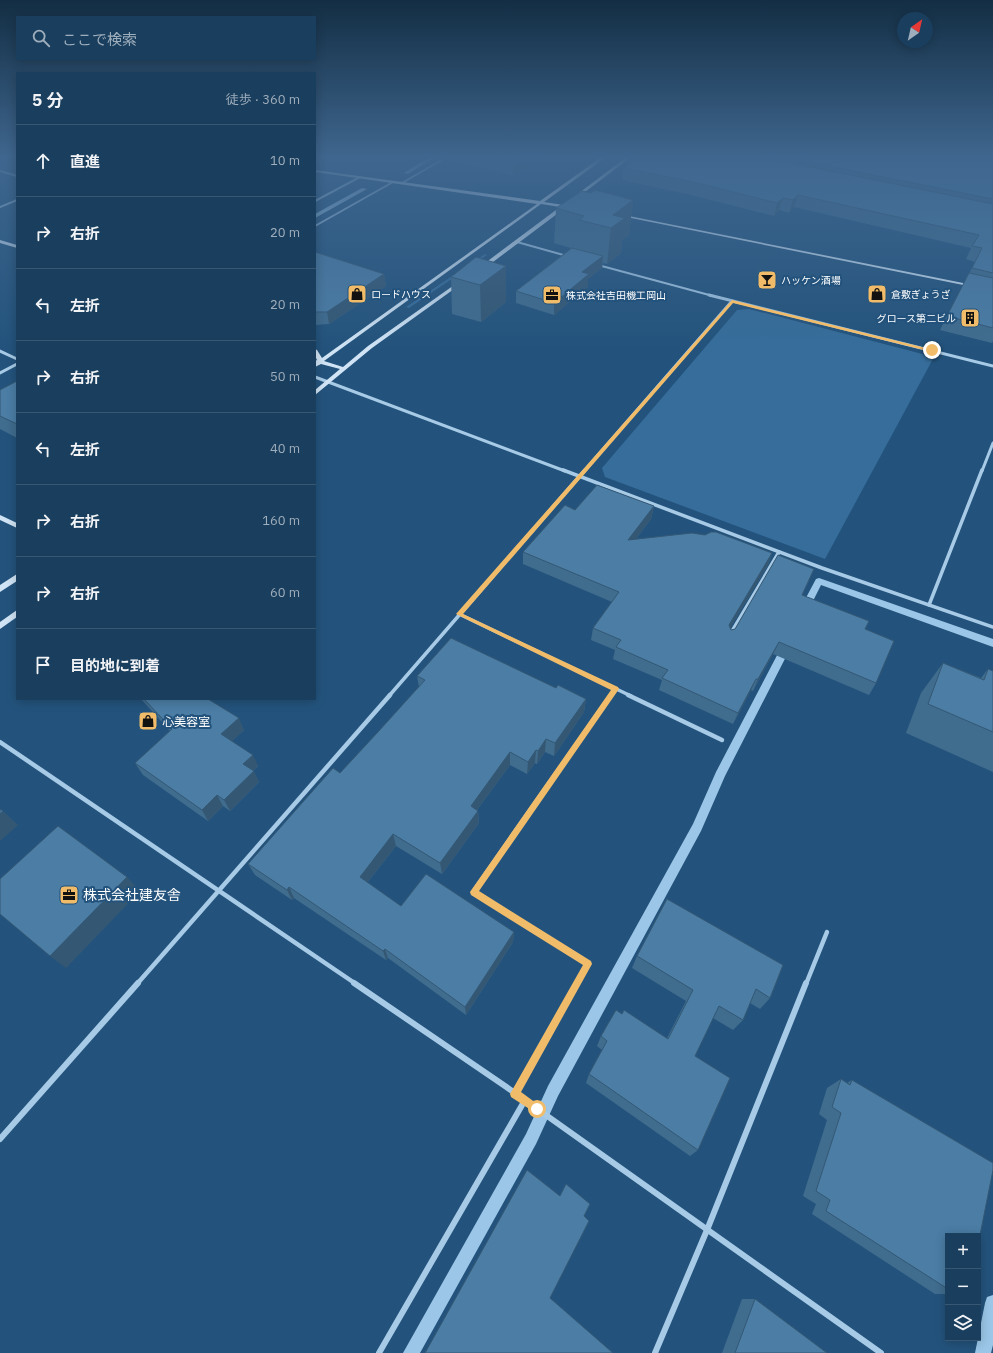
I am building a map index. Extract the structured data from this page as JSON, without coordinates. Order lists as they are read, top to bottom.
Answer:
{
  "places": {
    "bar": ["ハッケン酒場"],
    "shop": ["ロードハウス", "倉敷ぎょうざ", "心美容室"],
    "office": ["株式会社吉田機工岡山", "株式会社建友舎"],
    "building": ["グロース第二ビル"]
  },
  "north": "top right",
  "page": {
    "search": "ここで検索",
    "heading": ["5 分", "徒歩 · 360 m"],
    "list": [
      ["直進", "10 m"],
      ["右折", "20 m"],
      ["左折", "20 m"],
      ["右折", "50 m"],
      ["左折", "40 m"],
      ["右折", "160 m"],
      ["右折", "60 m"],
      "目的地に到着"
    ],
    "map_buttons": ["+", "−"]
  }
}
